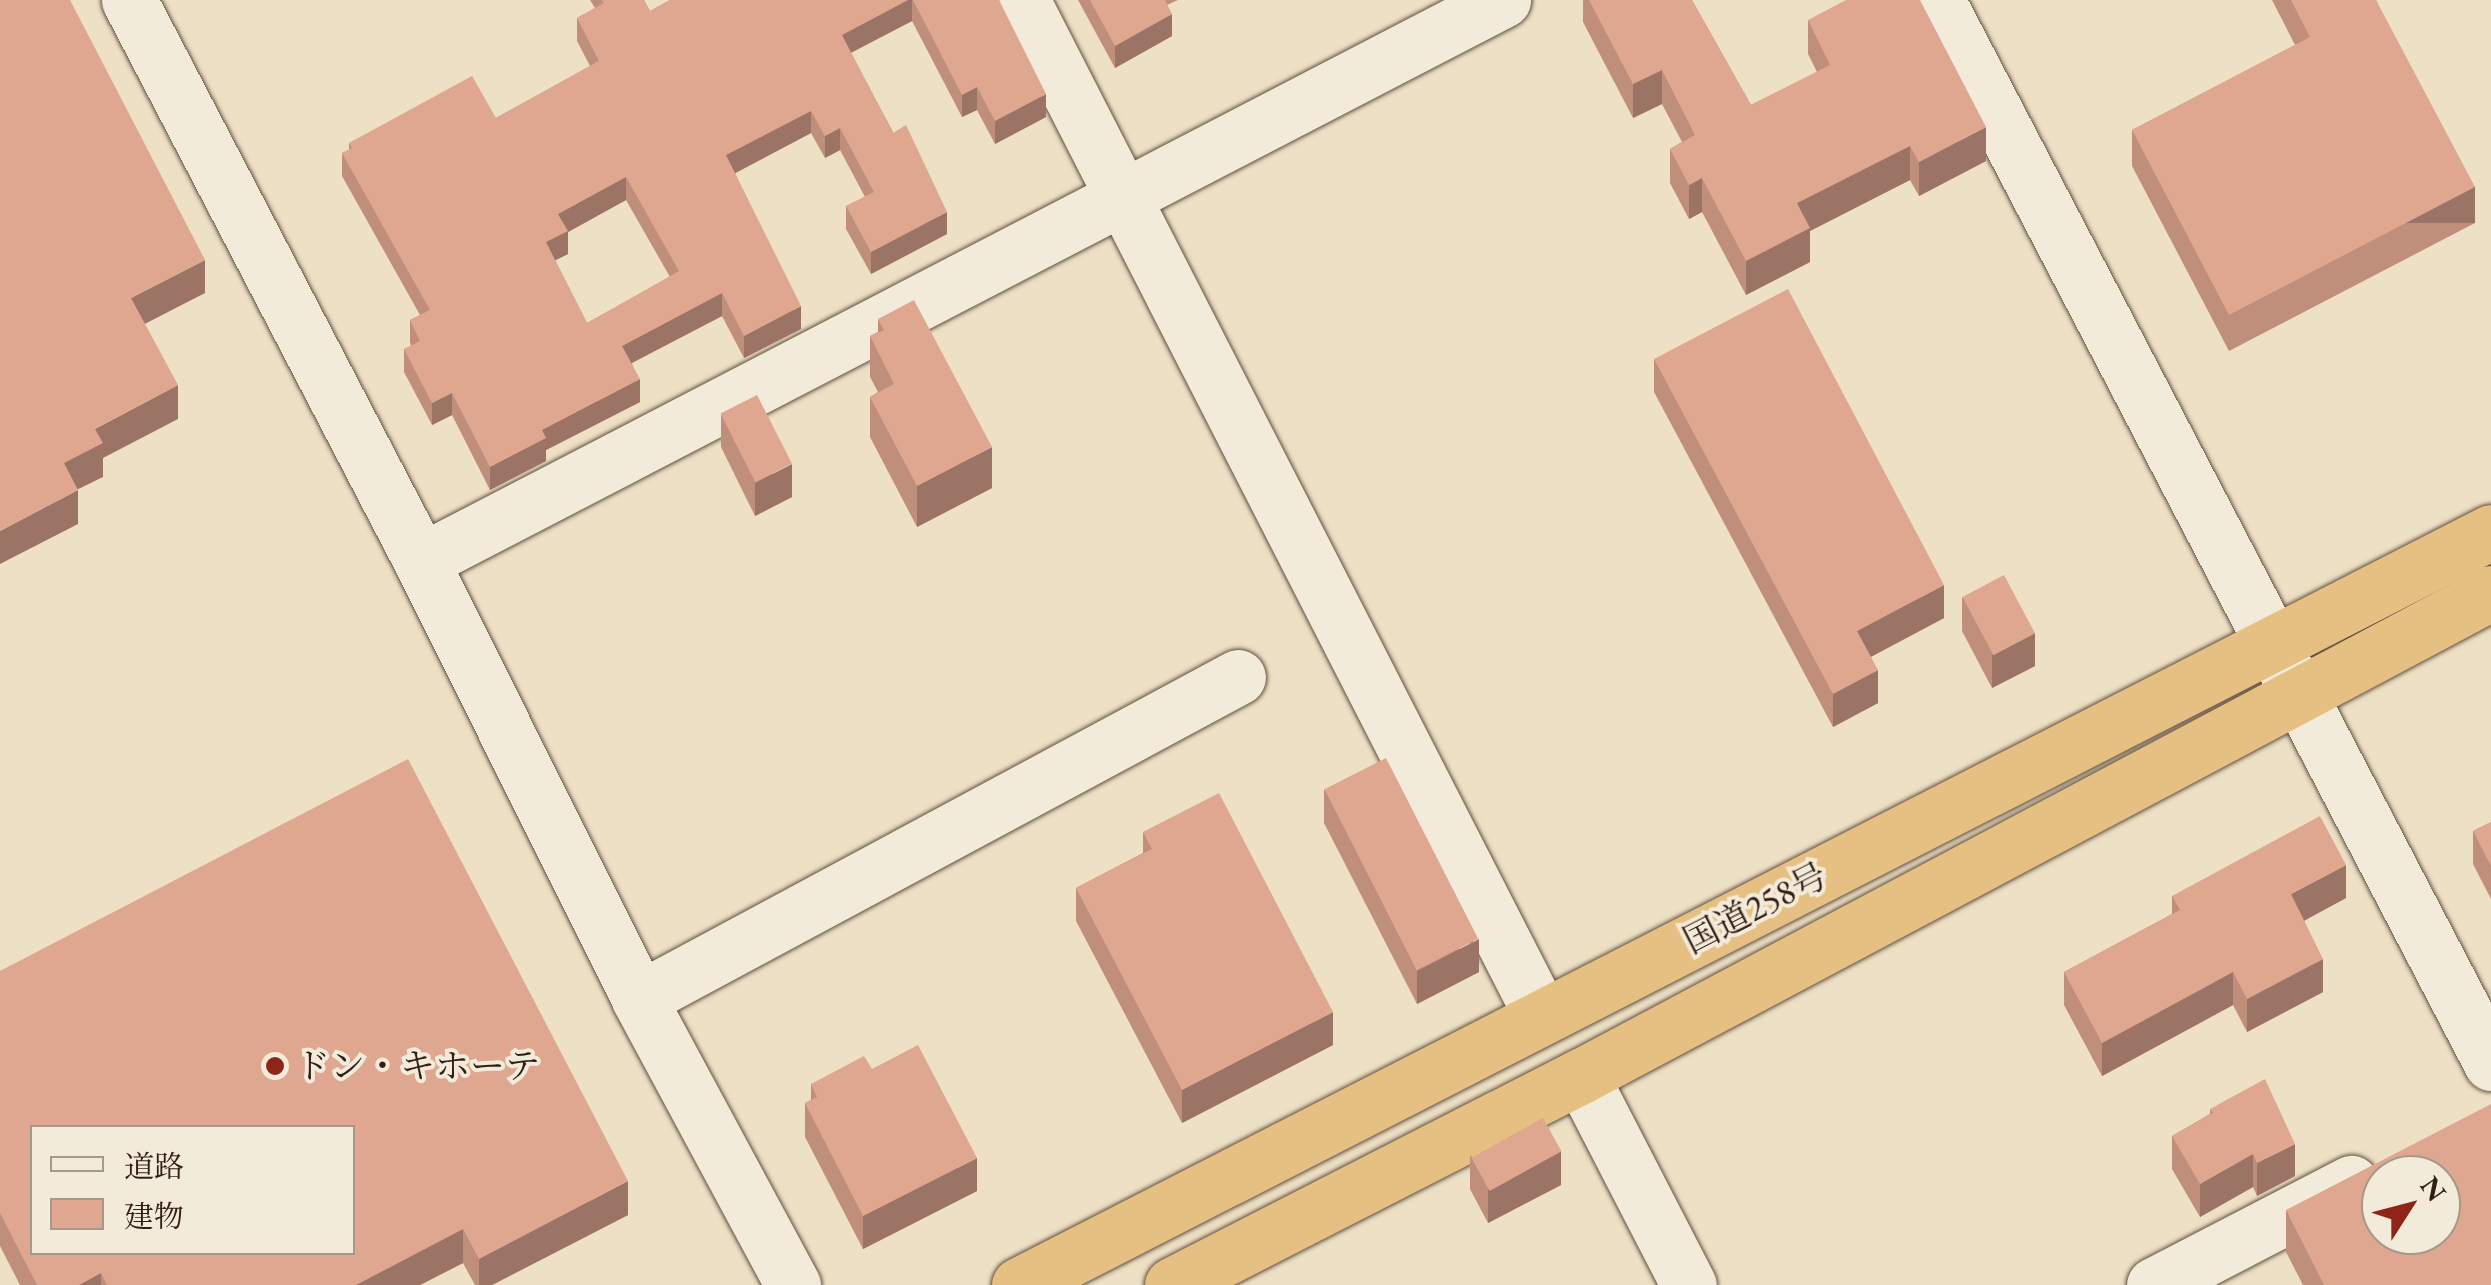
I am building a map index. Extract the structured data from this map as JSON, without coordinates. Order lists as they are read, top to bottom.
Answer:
{
  "streets": {
    "highway": ["国道258号"]
  },
  "places": ["ドン・キホーテ"],
  "legend": ["道路", "建物"],
  "north": "top right"
}
